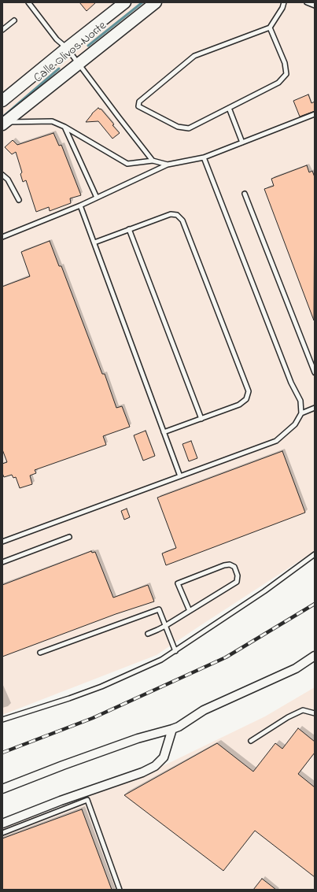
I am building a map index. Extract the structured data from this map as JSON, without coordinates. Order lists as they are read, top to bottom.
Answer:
{
  "streets": {
    "main road": ["Calle Olivos Norte"]
  }
}
